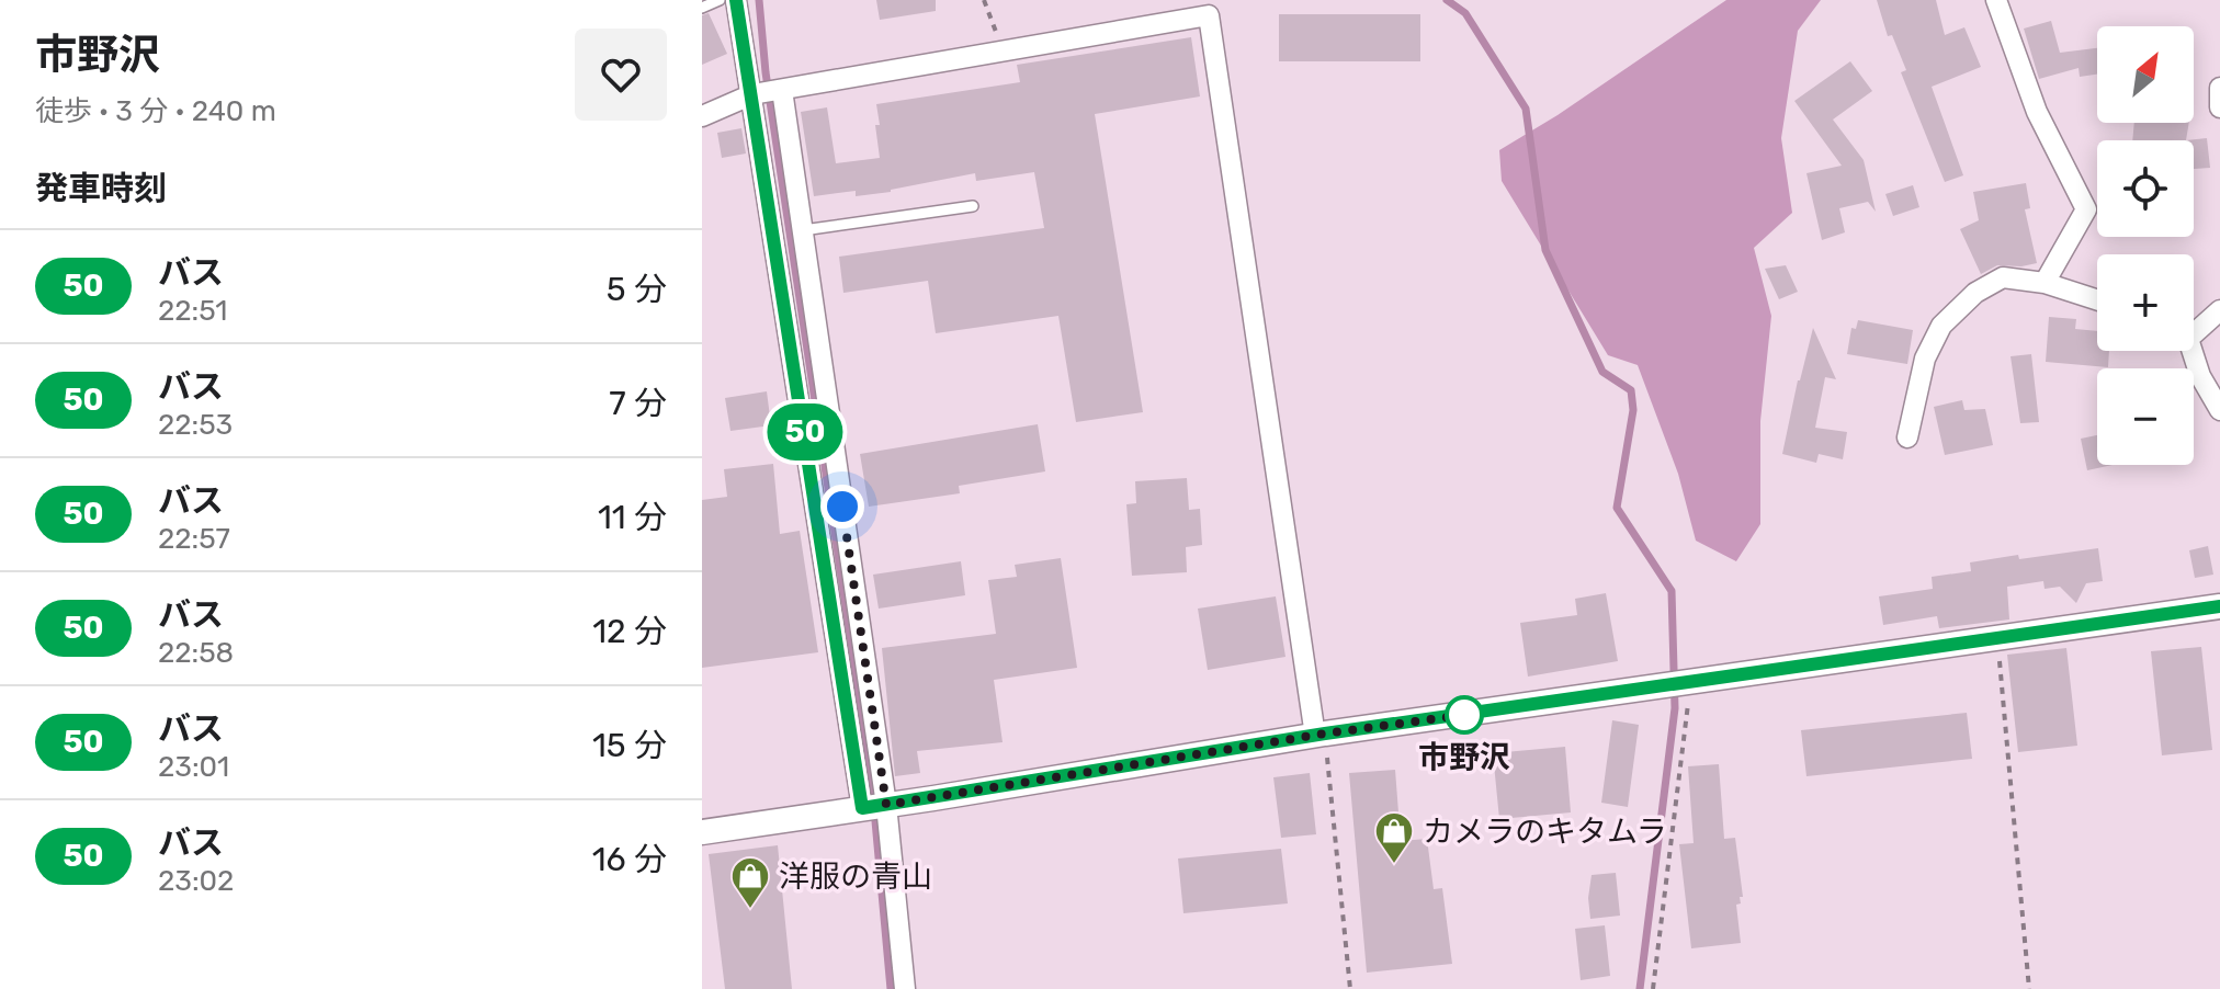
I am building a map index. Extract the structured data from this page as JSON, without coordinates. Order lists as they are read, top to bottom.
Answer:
{
  "places": {
    "other": ["市野沢"],
    "shop": ["カメラのキタムラ", "洋服の青山"]
  },
  "lines": ["bus line 50"],
  "north": "top right",
  "page": {
    "heading": [
      ["市野沢", "徒歩 · 3 分 · 240 m"],
      "発車時刻"
    ],
    "on_map": "50",
    "map_buttons": ["+", "−"],
    "list": [
      {
        "mark": "50",
        "name": "バス",
        "note": "22:51",
        "value": "5 分"
      },
      {
        "mark": "50",
        "name": "バス",
        "note": "22:53",
        "value": "7 分"
      },
      {
        "mark": "50",
        "name": "バス",
        "note": "22:57",
        "value": "11 分"
      },
      {
        "mark": "50",
        "name": "バス",
        "note": "22:58",
        "value": "12 分"
      },
      {
        "mark": "50",
        "name": "バス",
        "note": "23:01",
        "value": "15 分"
      },
      {
        "mark": "50",
        "name": "バス",
        "note": "23:02",
        "value": "16 分"
      }
    ]
  }
}
